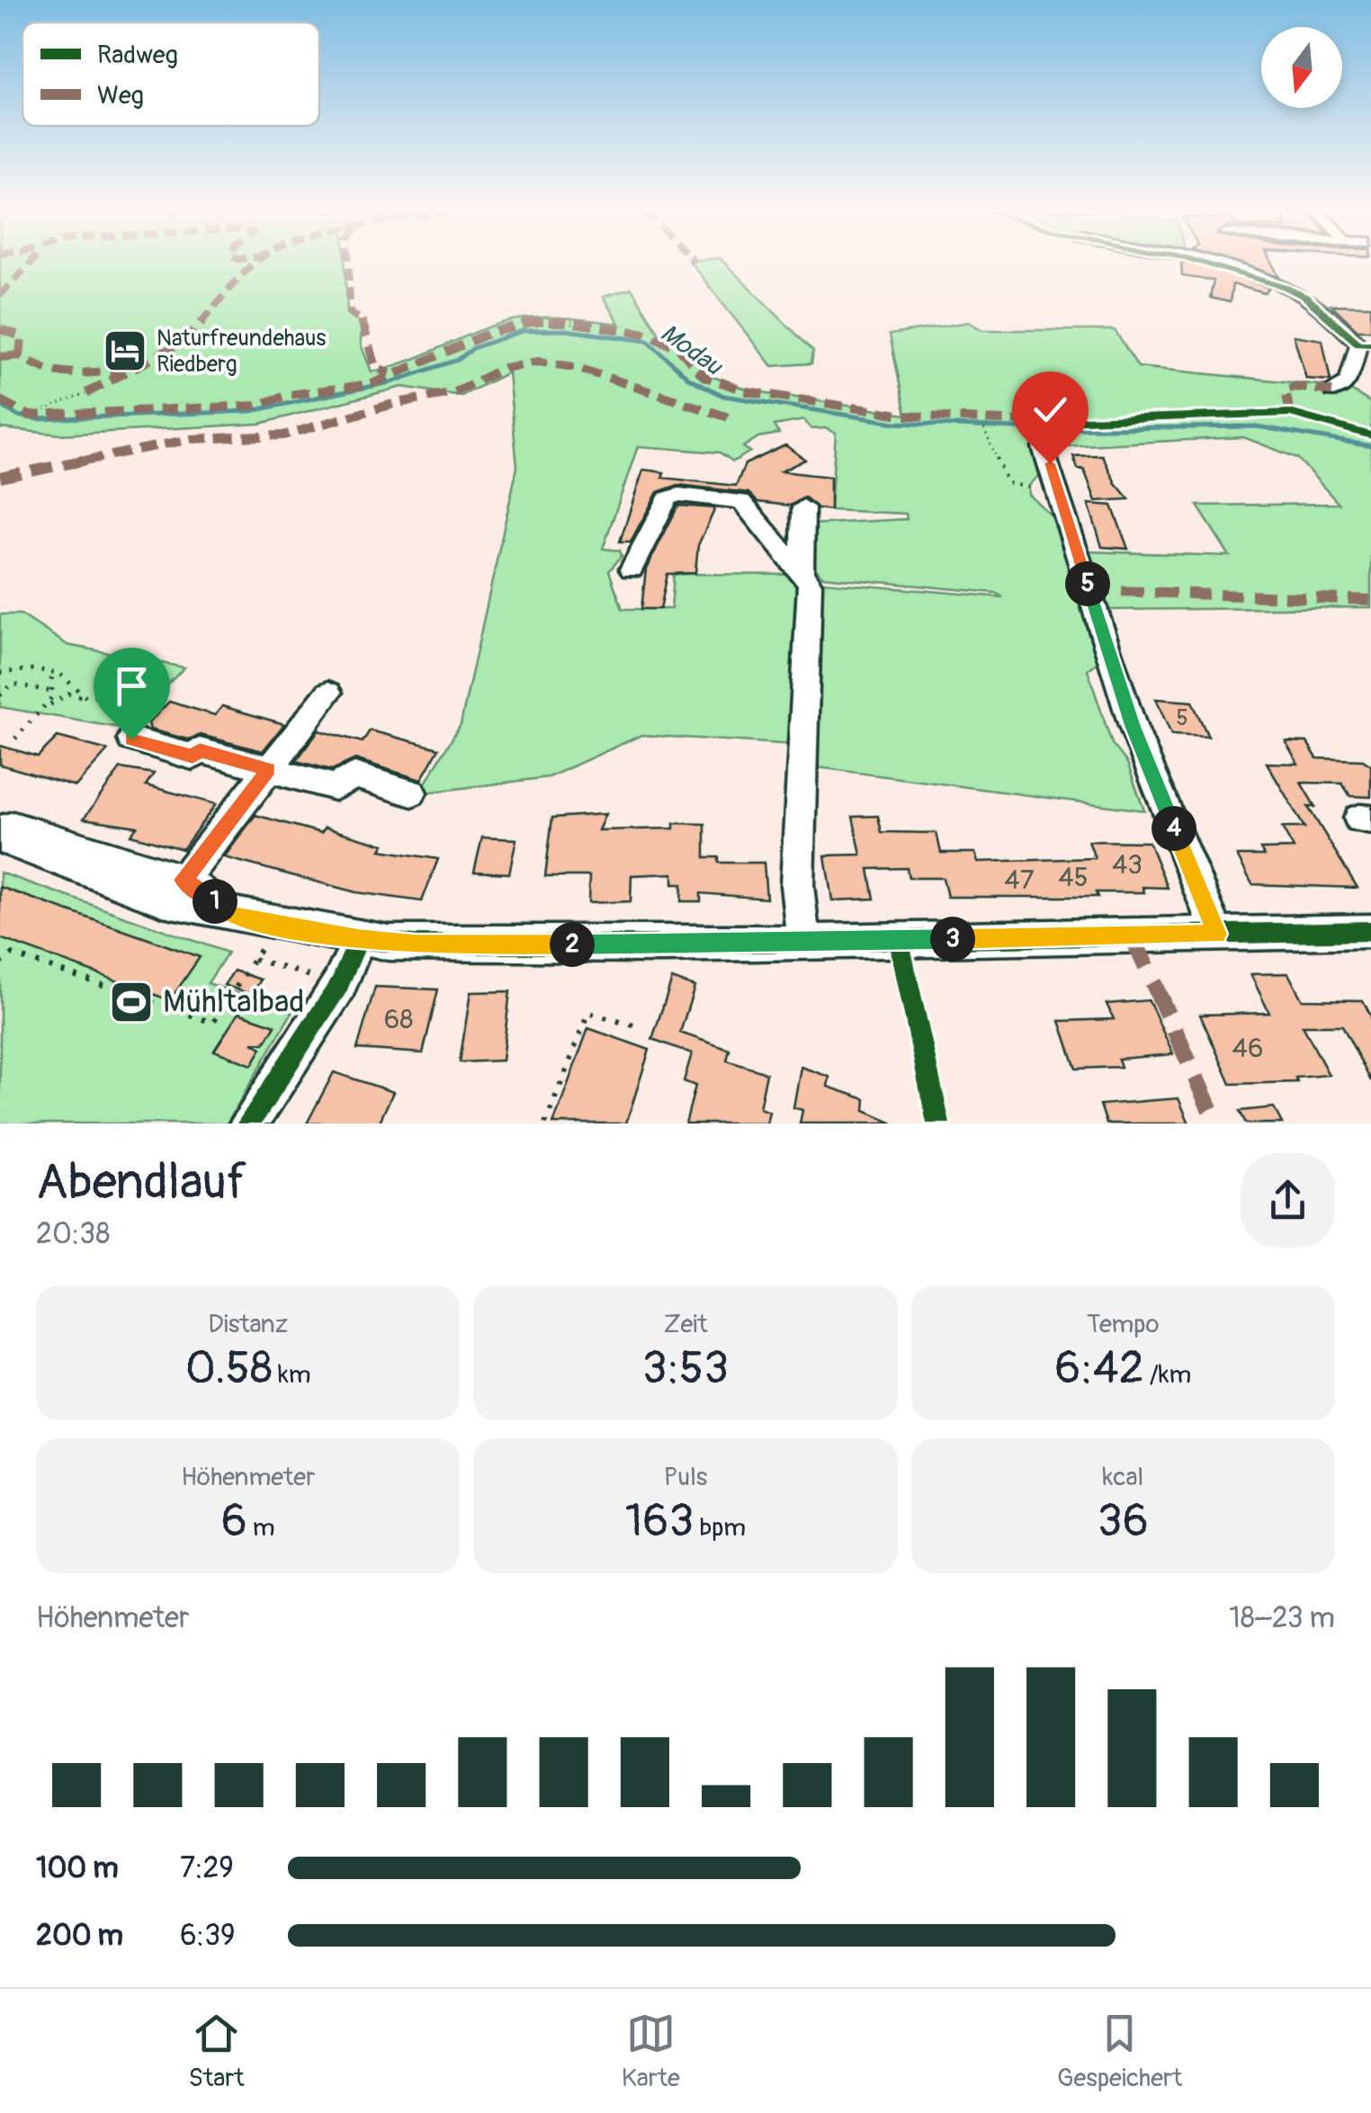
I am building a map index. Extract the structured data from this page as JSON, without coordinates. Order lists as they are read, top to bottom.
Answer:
{
  "water": ["Modau"],
  "places": {
    "hotel": ["Naturfreundehaus Riedberg"],
    "sports": ["Mühltalbad"]
  },
  "house_numbers": [
    "5",
    "43",
    "45",
    "47",
    "68",
    "46"
  ],
  "legend": ["Radweg", "Weg"],
  "north": "bottom",
  "page": {
    "pins": [
      "5",
      "4",
      "1",
      "3",
      "2"
    ],
    "heading": ["Abendlauf", "20:38"],
    "stats": [
      ["Distanz", "0.58 km"],
      ["Zeit", "3:53"],
      ["Tempo", "6:42 /km"],
      ["Höhenmeter", "6 m"],
      ["Puls", "163 bpm"],
      ["kcal", "36"]
    ],
    "chart": ["Höhenmeter", "18–23 m"],
    "list": [
      {
        "name": "100 m",
        "note": "7:29"
      },
      {
        "name": "200 m",
        "note": "6:39"
      }
    ],
    "tabs": ["Start", "Karte", "Gespeichert"]
  }
}
